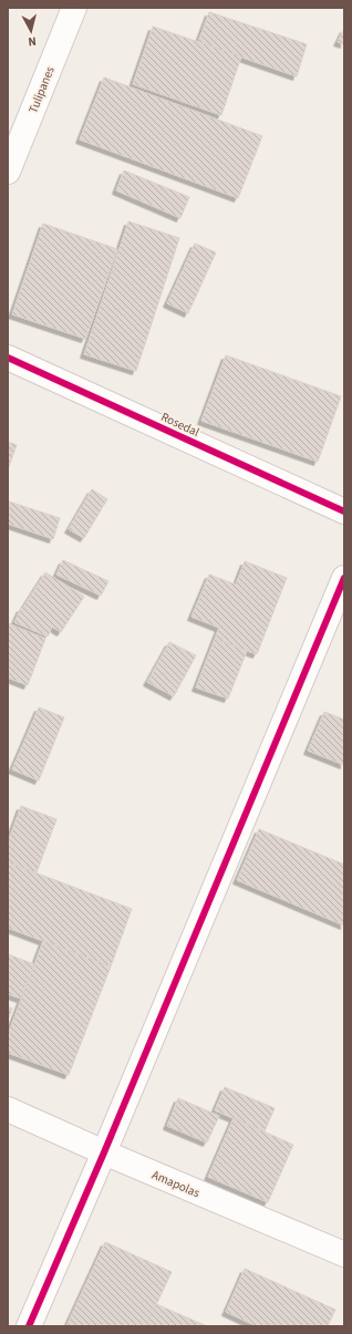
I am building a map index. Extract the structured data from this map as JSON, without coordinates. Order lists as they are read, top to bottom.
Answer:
{
  "streets": {
    "street": ["Tulipanes", "Rosedal", "Amapolas"]
  },
  "north": "bottom"
}
